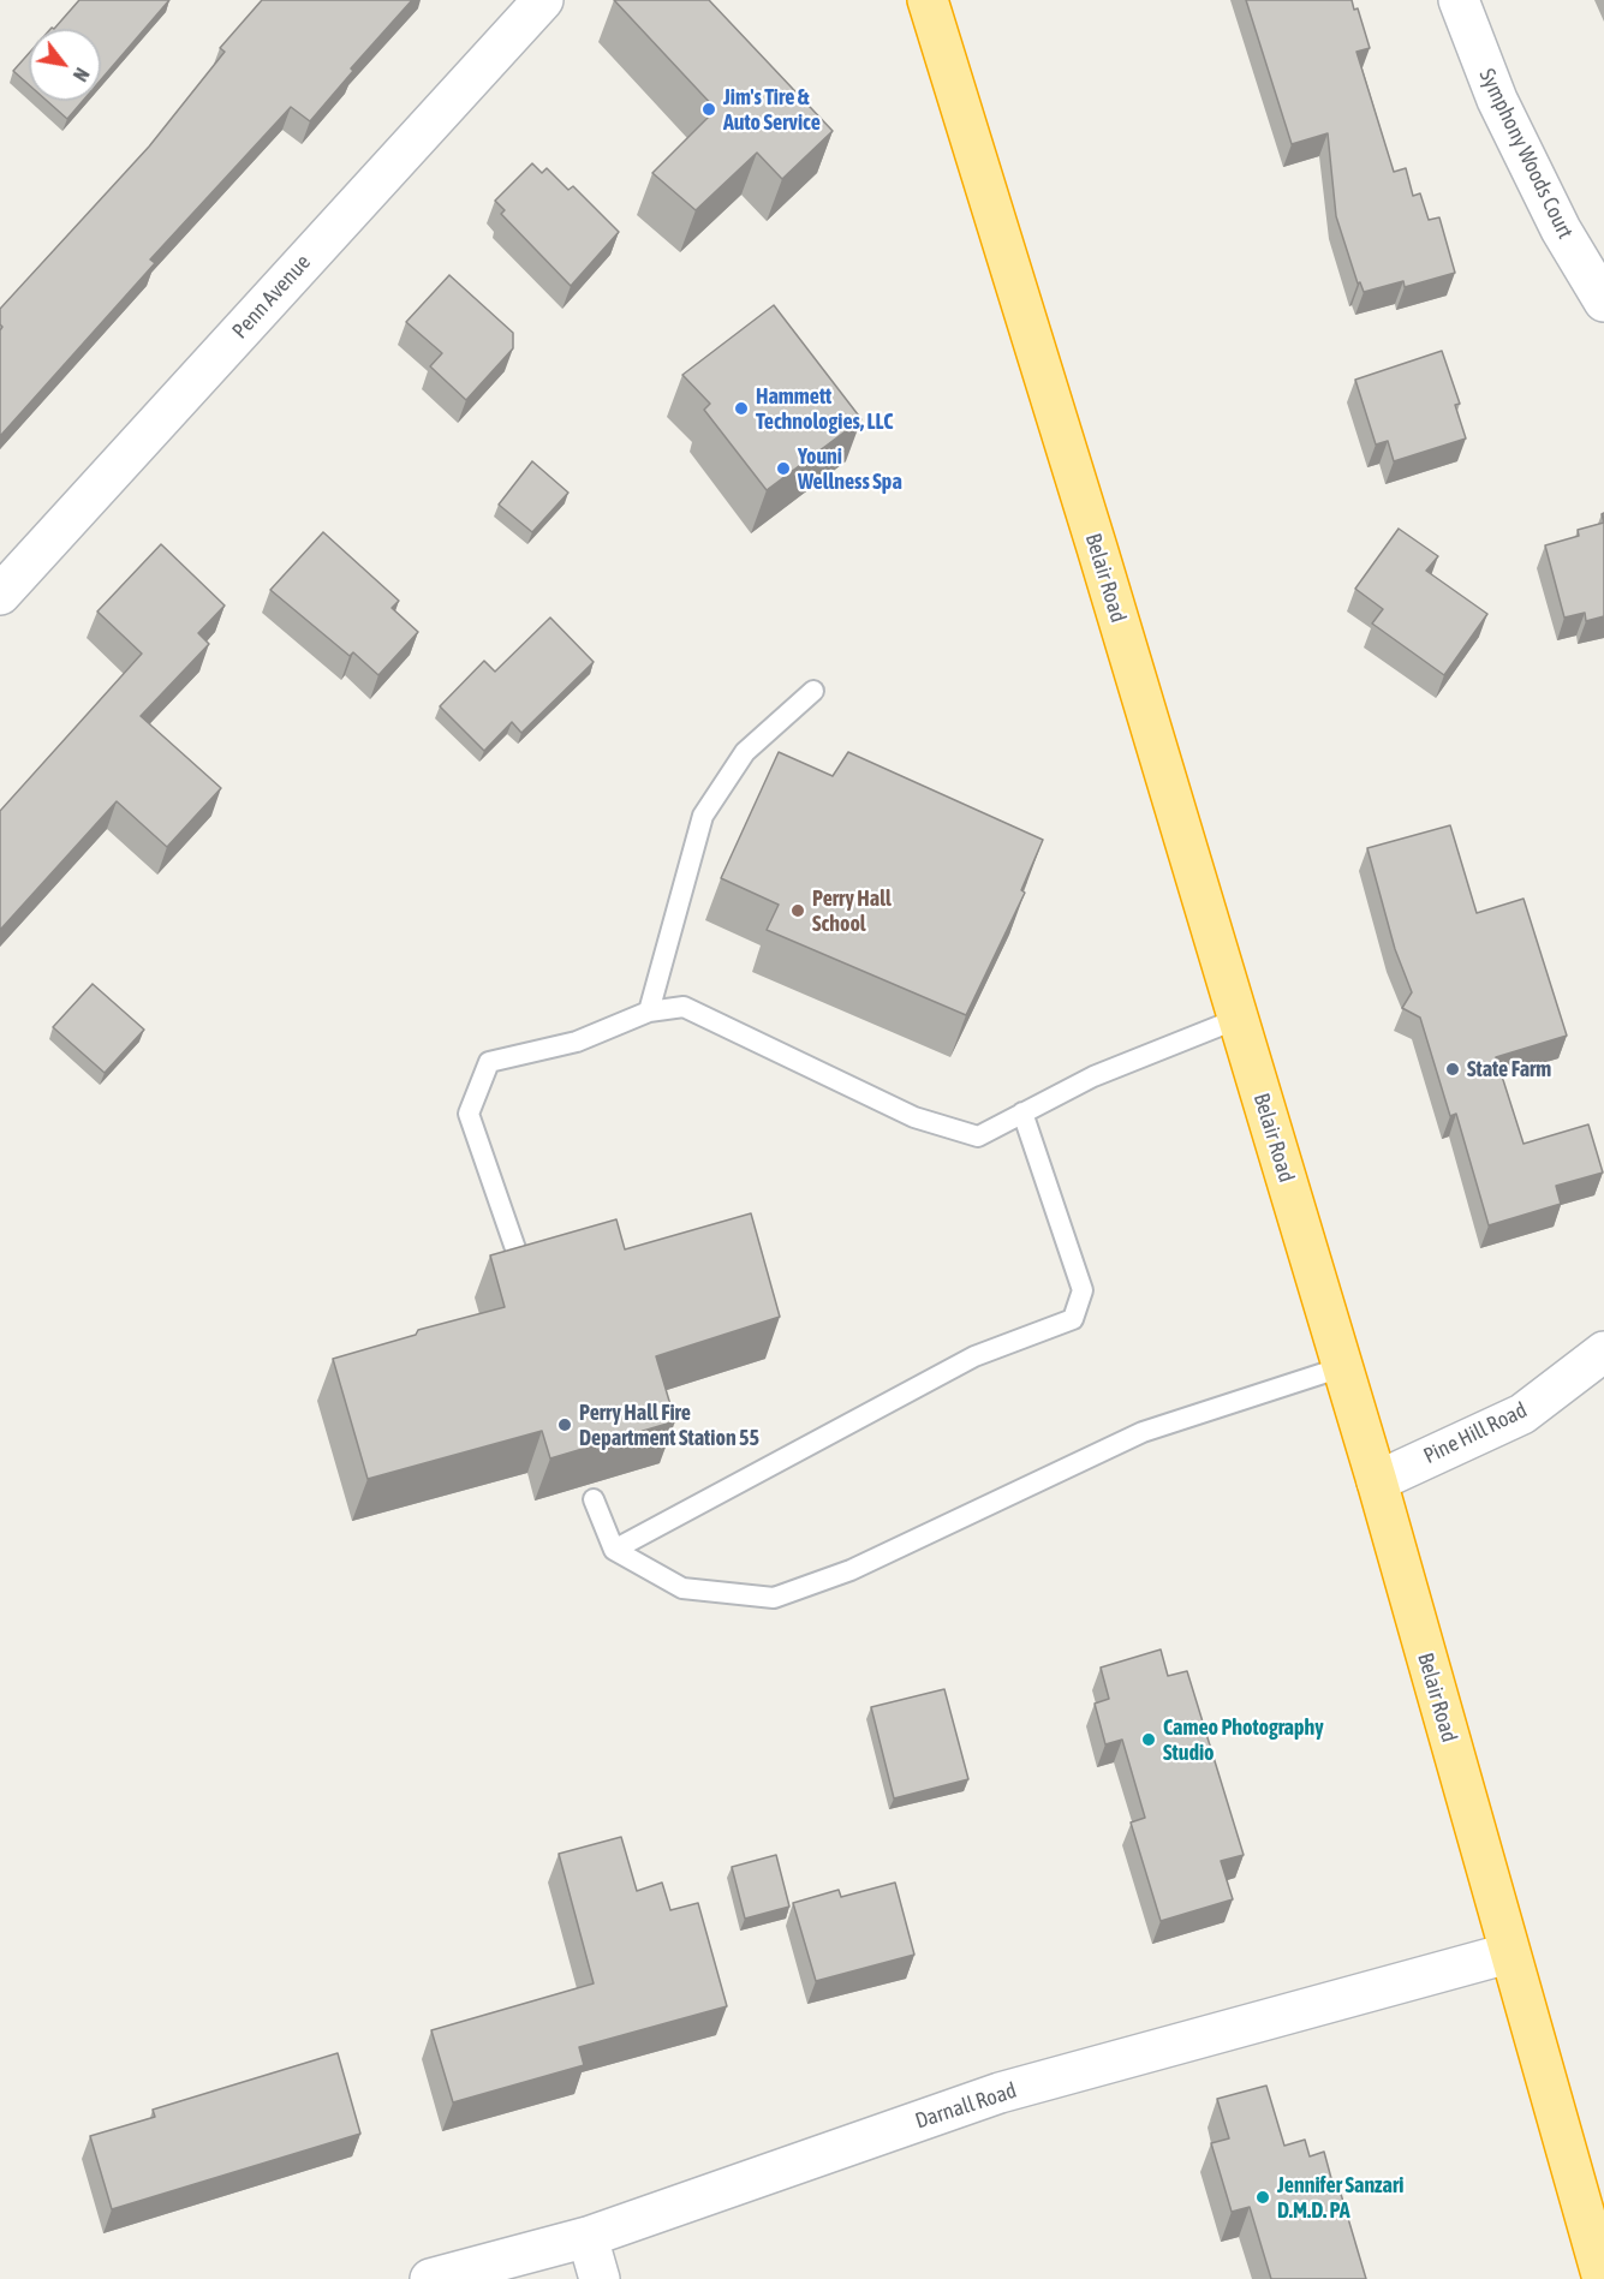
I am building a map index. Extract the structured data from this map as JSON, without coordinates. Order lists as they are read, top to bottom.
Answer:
{
  "streets": {
    "highway": ["Belair Road"],
    "street": [
      "Symphony Woods Court",
      "Penn Avenue",
      "Pine Hill Road",
      "Darnall Road"
    ]
  },
  "crossings": [
    ["Belair Road", "Pine Hill Road"],
    ["Belair Road", "Darnall Road"]
  ],
  "places": [
    "Jim's Tire & Auto Service",
    "Hammett Technologies, LLC",
    "Youni Wellness Spa",
    "Perry Hall School",
    "State Farm",
    "Perry Hall Fire Department Station 55",
    "Cameo Photography Studio",
    "Jennifer Sanzari D.M.D. PA"
  ],
  "north": "bottom right"
}
